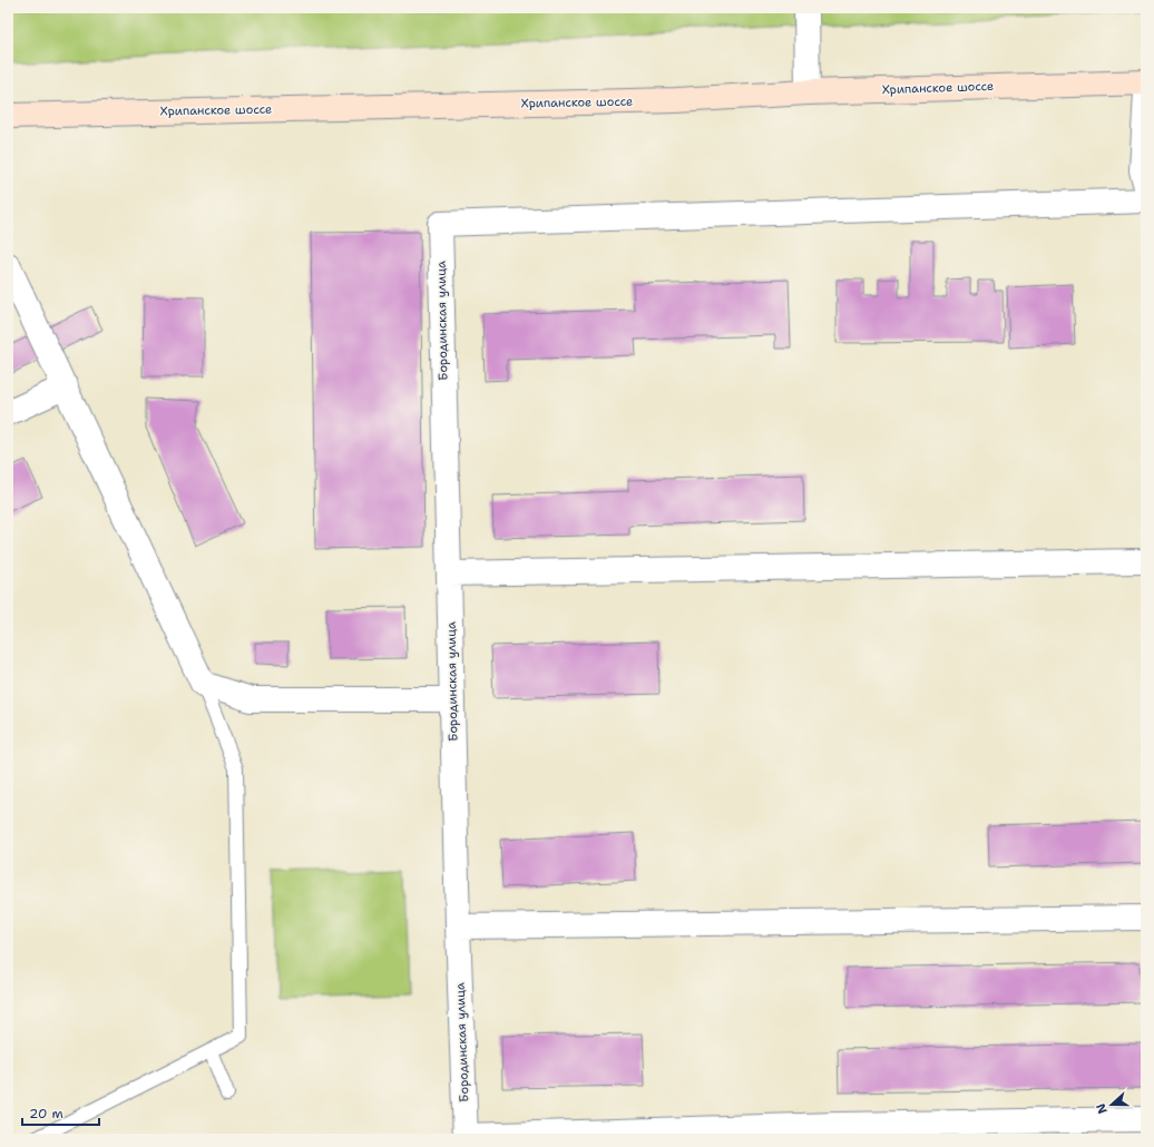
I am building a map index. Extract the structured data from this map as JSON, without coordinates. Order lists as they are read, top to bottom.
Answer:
{
  "streets": {
    "main road": ["Хрипанское шоссе"],
    "street": ["Бородинская улица"]
  },
  "scale_bar": "20 m",
  "north": "left"
}
